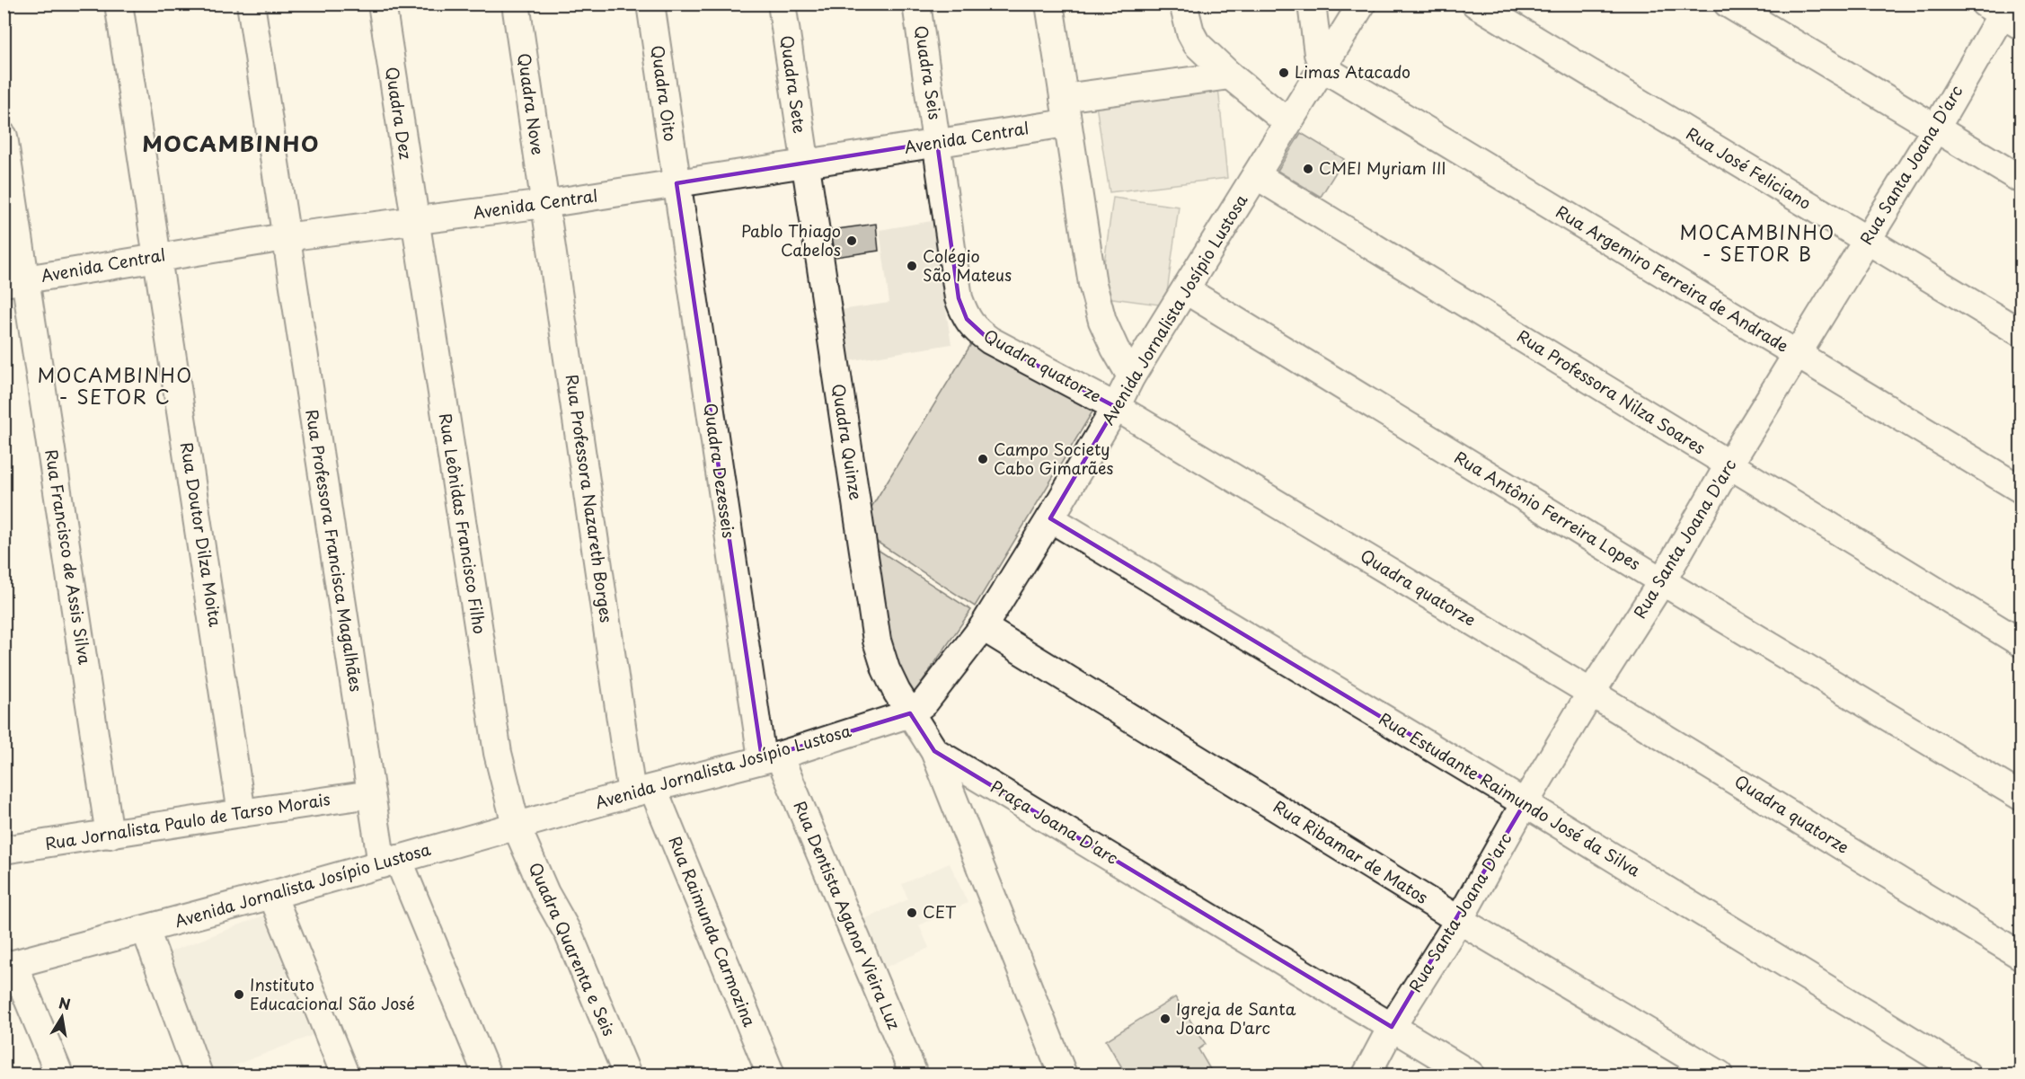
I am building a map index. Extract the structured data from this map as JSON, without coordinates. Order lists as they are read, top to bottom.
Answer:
{
  "streets": {
    "street": [
      "Quadra Seis",
      "Quadra Sete",
      "Quadra Oito",
      "Quadra Nove",
      "Quadra Dez",
      "Avenida Central",
      "Rua Santa Joana D'arc",
      "Rua José Feliciano",
      "Rua Argemiro Ferreira de Andrade",
      "Avenida Jornalista Josípio Lustosa",
      "Quadra quatorze",
      "Rua Professora Nilza Soares",
      "Quadra Quinze",
      "Quadra Dezesseis",
      "Rua Professora Nazareth Borges",
      "Rua Antônio Ferreira Lopes",
      "Rua Leônidas Francisco Filho",
      "Rua Doutor Dilza Moita",
      "Rua Professora Francisca Magalhães",
      "Rua Francisco de Assis Silva",
      "Rua Estudante Raimundo José da Silva",
      "Rua Jornalista Paulo de Tarso Morais",
      "Praça Joana D'arc",
      "Rua Ribamar de Matos",
      "Rua Dentista Aganor Vieira Luz",
      "Rua Raimunda Carmozina",
      "Quadra Quarenta e Seis"
    ]
  },
  "crossings": [
    ["Quadra Seis", "Avenida Central"],
    ["Quadra Seis", "Quadra quatorze"],
    ["Quadra Sete", "Avenida Central"],
    ["Quadra Sete", "Quadra Quinze"],
    ["Quadra Oito", "Avenida Central"],
    ["Quadra Oito", "Quadra Dezesseis"],
    ["Quadra Nove", "Avenida Central"],
    ["Quadra Nove", "Rua Professora Nazareth Borges"],
    ["Quadra Dez", "Avenida Central"],
    ["Quadra Dez", "Rua Leônidas Francisco Filho"],
    ["Avenida Central", "Quadra quatorze"],
    ["Avenida Central", "Quadra Quinze"],
    ["Avenida Central", "Quadra Dezesseis"],
    ["Avenida Central", "Rua Professora Nazareth Borges"],
    ["Avenida Central", "Rua Leônidas Francisco Filho"],
    ["Avenida Central", "Rua Doutor Dilza Moita"],
    ["Avenida Central", "Rua Professora Francisca Magalhães"],
    ["Avenida Central", "Rua Francisco de Assis Silva"],
    ["Rua Santa Joana D'arc", "Rua José Feliciano"],
    ["Rua Santa Joana D'arc", "Rua Argemiro Ferreira de Andrade"],
    ["Rua Santa Joana D'arc", "Quadra quatorze"],
    ["Rua Santa Joana D'arc", "Rua Professora Nilza Soares"],
    ["Rua Santa Joana D'arc", "Rua Antônio Ferreira Lopes"],
    ["Rua Santa Joana D'arc", "Rua Estudante Raimundo José da Silva"],
    ["Rua Santa Joana D'arc", "Praça Joana D'arc"],
    ["Rua Santa Joana D'arc", "Rua Ribamar de Matos"],
    ["Rua Argemiro Ferreira de Andrade", "Avenida Jornalista Josípio Lustosa"],
    ["Avenida Jornalista Josípio Lustosa", "Quadra quatorze"],
    ["Avenida Jornalista Josípio Lustosa", "Rua Professora Nilza Soares"],
    ["Avenida Jornalista Josípio Lustosa", "Quadra Quinze"],
    ["Avenida Jornalista Josípio Lustosa", "Quadra Dezesseis"],
    ["Avenida Jornalista Josípio Lustosa", "Rua Professora Nazareth Borges"],
    ["Avenida Jornalista Josípio Lustosa", "Rua Antônio Ferreira Lopes"],
    ["Avenida Jornalista Josípio Lustosa", "Rua Leônidas Francisco Filho"],
    ["Avenida Jornalista Josípio Lustosa", "Rua Professora Francisca Magalhães"],
    ["Avenida Jornalista Josípio Lustosa", "Rua Estudante Raimundo José da Silva"],
    ["Avenida Jornalista Josípio Lustosa", "Rua Ribamar de Matos"],
    ["Avenida Jornalista Josípio Lustosa", "Rua Dentista Aganor Vieira Luz"],
    ["Avenida Jornalista Josípio Lustosa", "Rua Raimunda Carmozina"],
    ["Avenida Jornalista Josípio Lustosa", "Quadra Quarenta e Seis"],
    ["Quadra Quinze", "Praça Joana D'arc"],
    ["Quadra Dezesseis", "Rua Dentista Aganor Vieira Luz"],
    ["Rua Professora Nazareth Borges", "Rua Raimunda Carmozina"],
    ["Rua Leônidas Francisco Filho", "Quadra Quarenta e Seis"],
    ["Rua Doutor Dilza Moita", "Rua Jornalista Paulo de Tarso Morais"],
    ["Rua Professora Francisca Magalhães", "Rua Jornalista Paulo de Tarso Morais"],
    ["Rua Francisco de Assis Silva", "Rua Jornalista Paulo de Tarso Morais"]
  ],
  "districts": ["MOCAMBINHO", "MOCAMBINHO - SETOR B", "MOCAMBINHO - SETOR C"],
  "places": [
    "Limas Atacado",
    "CMEI Myriam III",
    "Pablo Thiago Cabelos",
    "Colégio São Mateus",
    "Campo Society Cabo Gimarães",
    "CET",
    "Instituto Educacional São José",
    "Igreja de Santa Joana D'arc"
  ],
  "north": "top"
}
